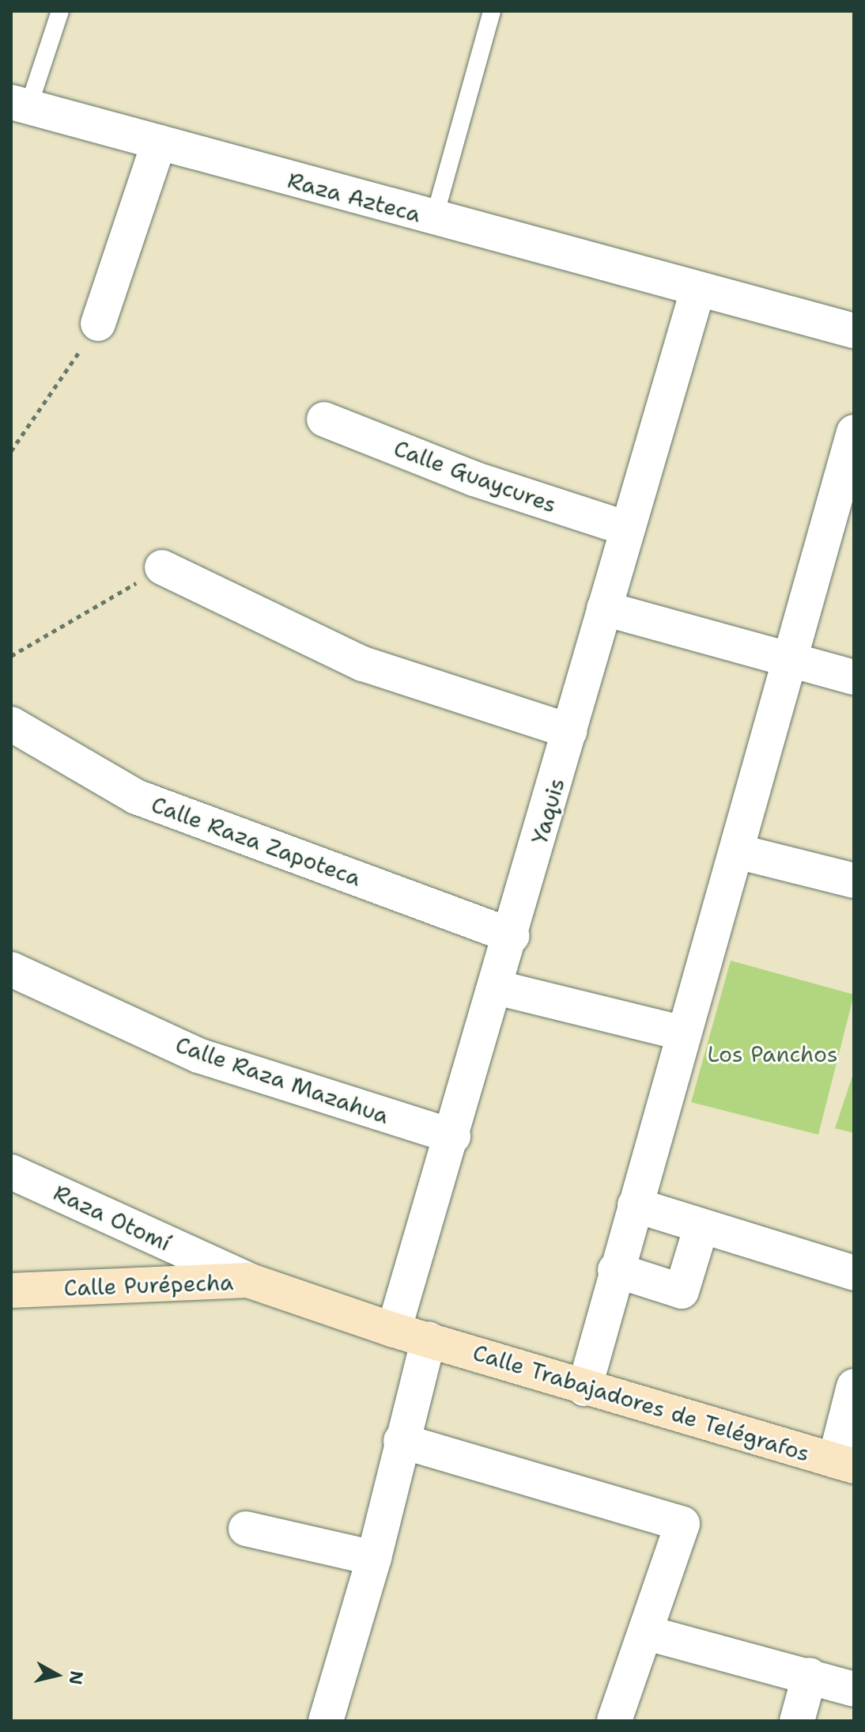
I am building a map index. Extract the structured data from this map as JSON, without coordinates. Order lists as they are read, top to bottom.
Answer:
{
  "streets": {
    "street": [
      "Raza Azteca",
      "Calle Guaycures",
      "Yaquis",
      "Calle Raza Zapoteca",
      "Calle Raza Mazahua",
      "Raza Otomí",
      "Calle Purépecha",
      "Calle Trabajadores de Telégrafos"
    ]
  },
  "crossings": [
    ["Raza Azteca", "Yaquis"],
    ["Calle Guaycures", "Yaquis"],
    ["Yaquis", "Calle Raza Zapoteca"],
    ["Yaquis", "Calle Raza Mazahua"],
    ["Yaquis", "Calle Purépecha"],
    ["Raza Otomí", "Calle Purépecha"],
    ["Calle Purépecha", "Calle Trabajadores de Telégrafos"]
  ],
  "parks": ["Los Panchos"],
  "north": "right"
}
